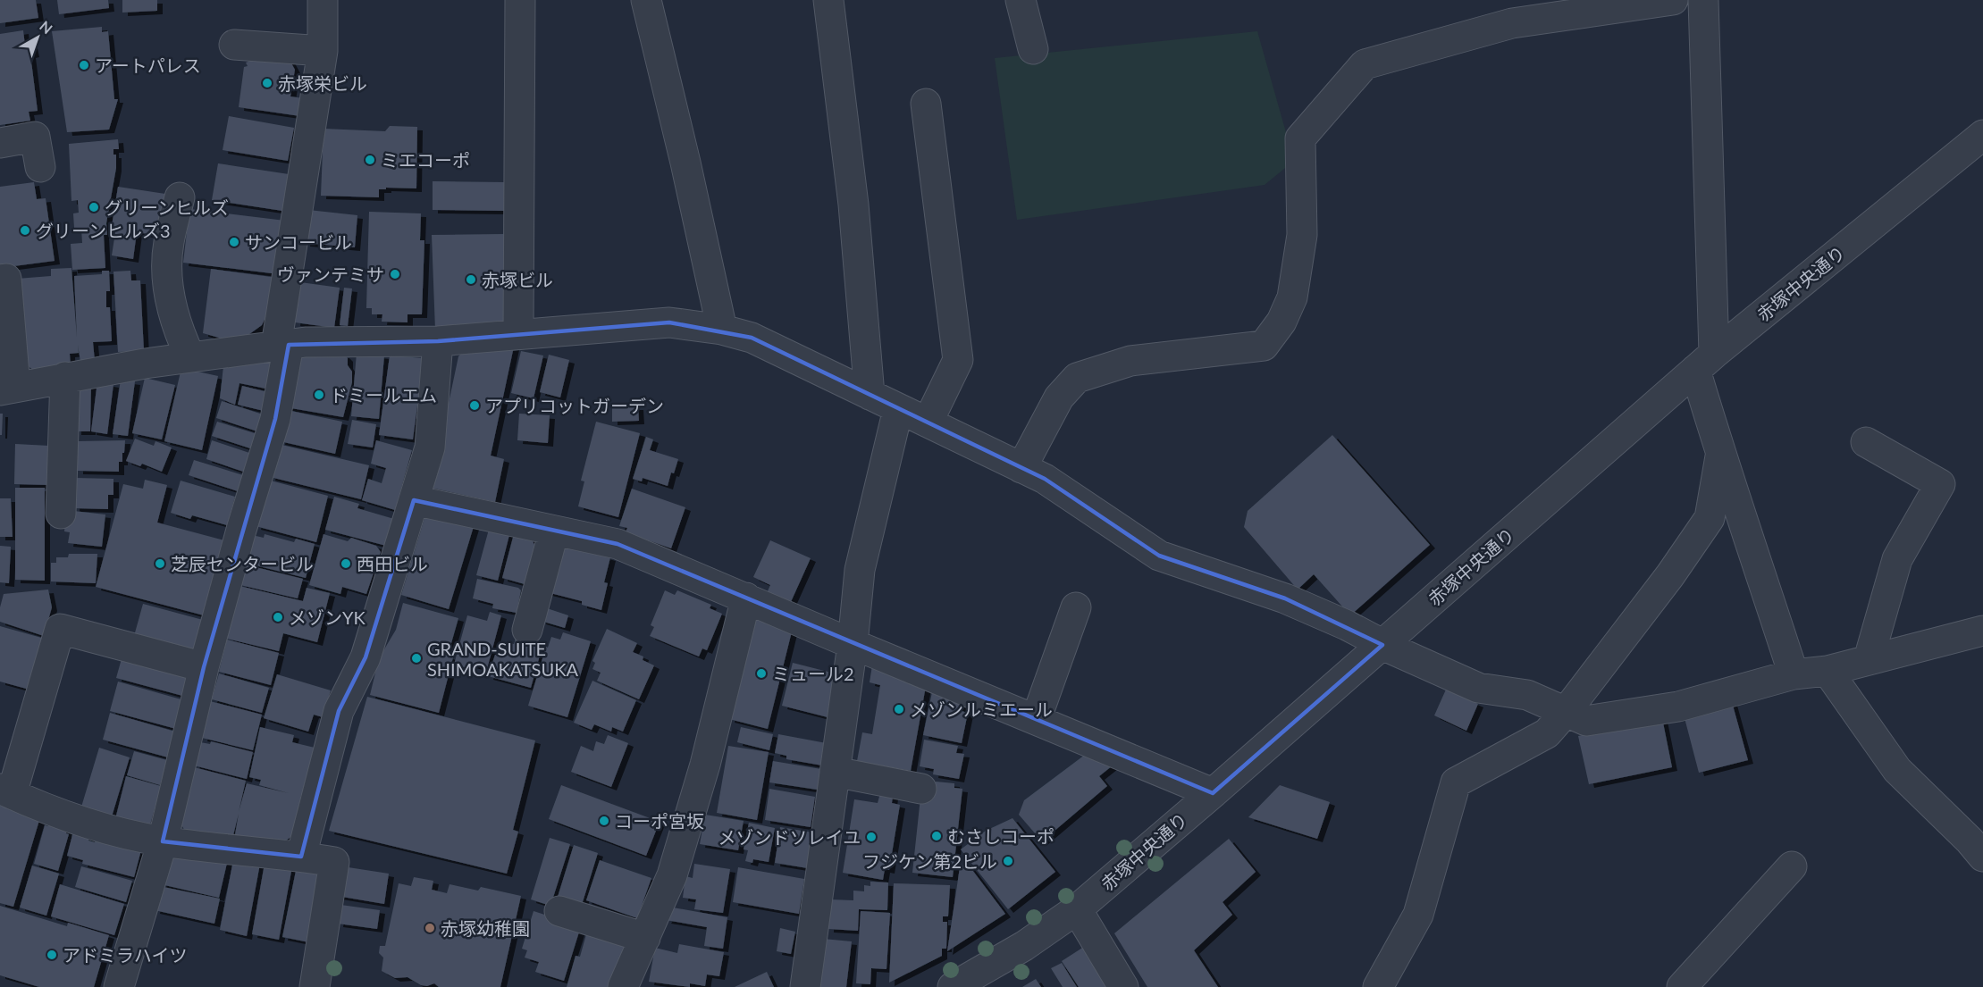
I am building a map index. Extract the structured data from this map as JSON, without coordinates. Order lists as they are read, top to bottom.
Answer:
{
  "streets": {
    "street": ["赤塚中央通り"]
  },
  "places": [
    "アートパレス",
    "赤塚栄ビル",
    "ミエコーポ",
    "グリーンヒルズ",
    "グリーンヒルズ3",
    "サンコービル",
    "ヴァンテミサ",
    "赤塚ビル",
    "ドミールエム",
    "アプリコットガーデン",
    "芝辰センタービル",
    "西田ビル",
    "メゾンYK",
    "GRAND-SUITE SHIMOAKATSUKA",
    "ミュール2",
    "メゾンルミエール",
    "コーポ宮坂",
    "むさしコーポ",
    "メゾンドソレイユ",
    "フジケン第2ビル",
    "赤塚幼稚園",
    "アドミラハイツ"
  ],
  "north": "top right"
}
